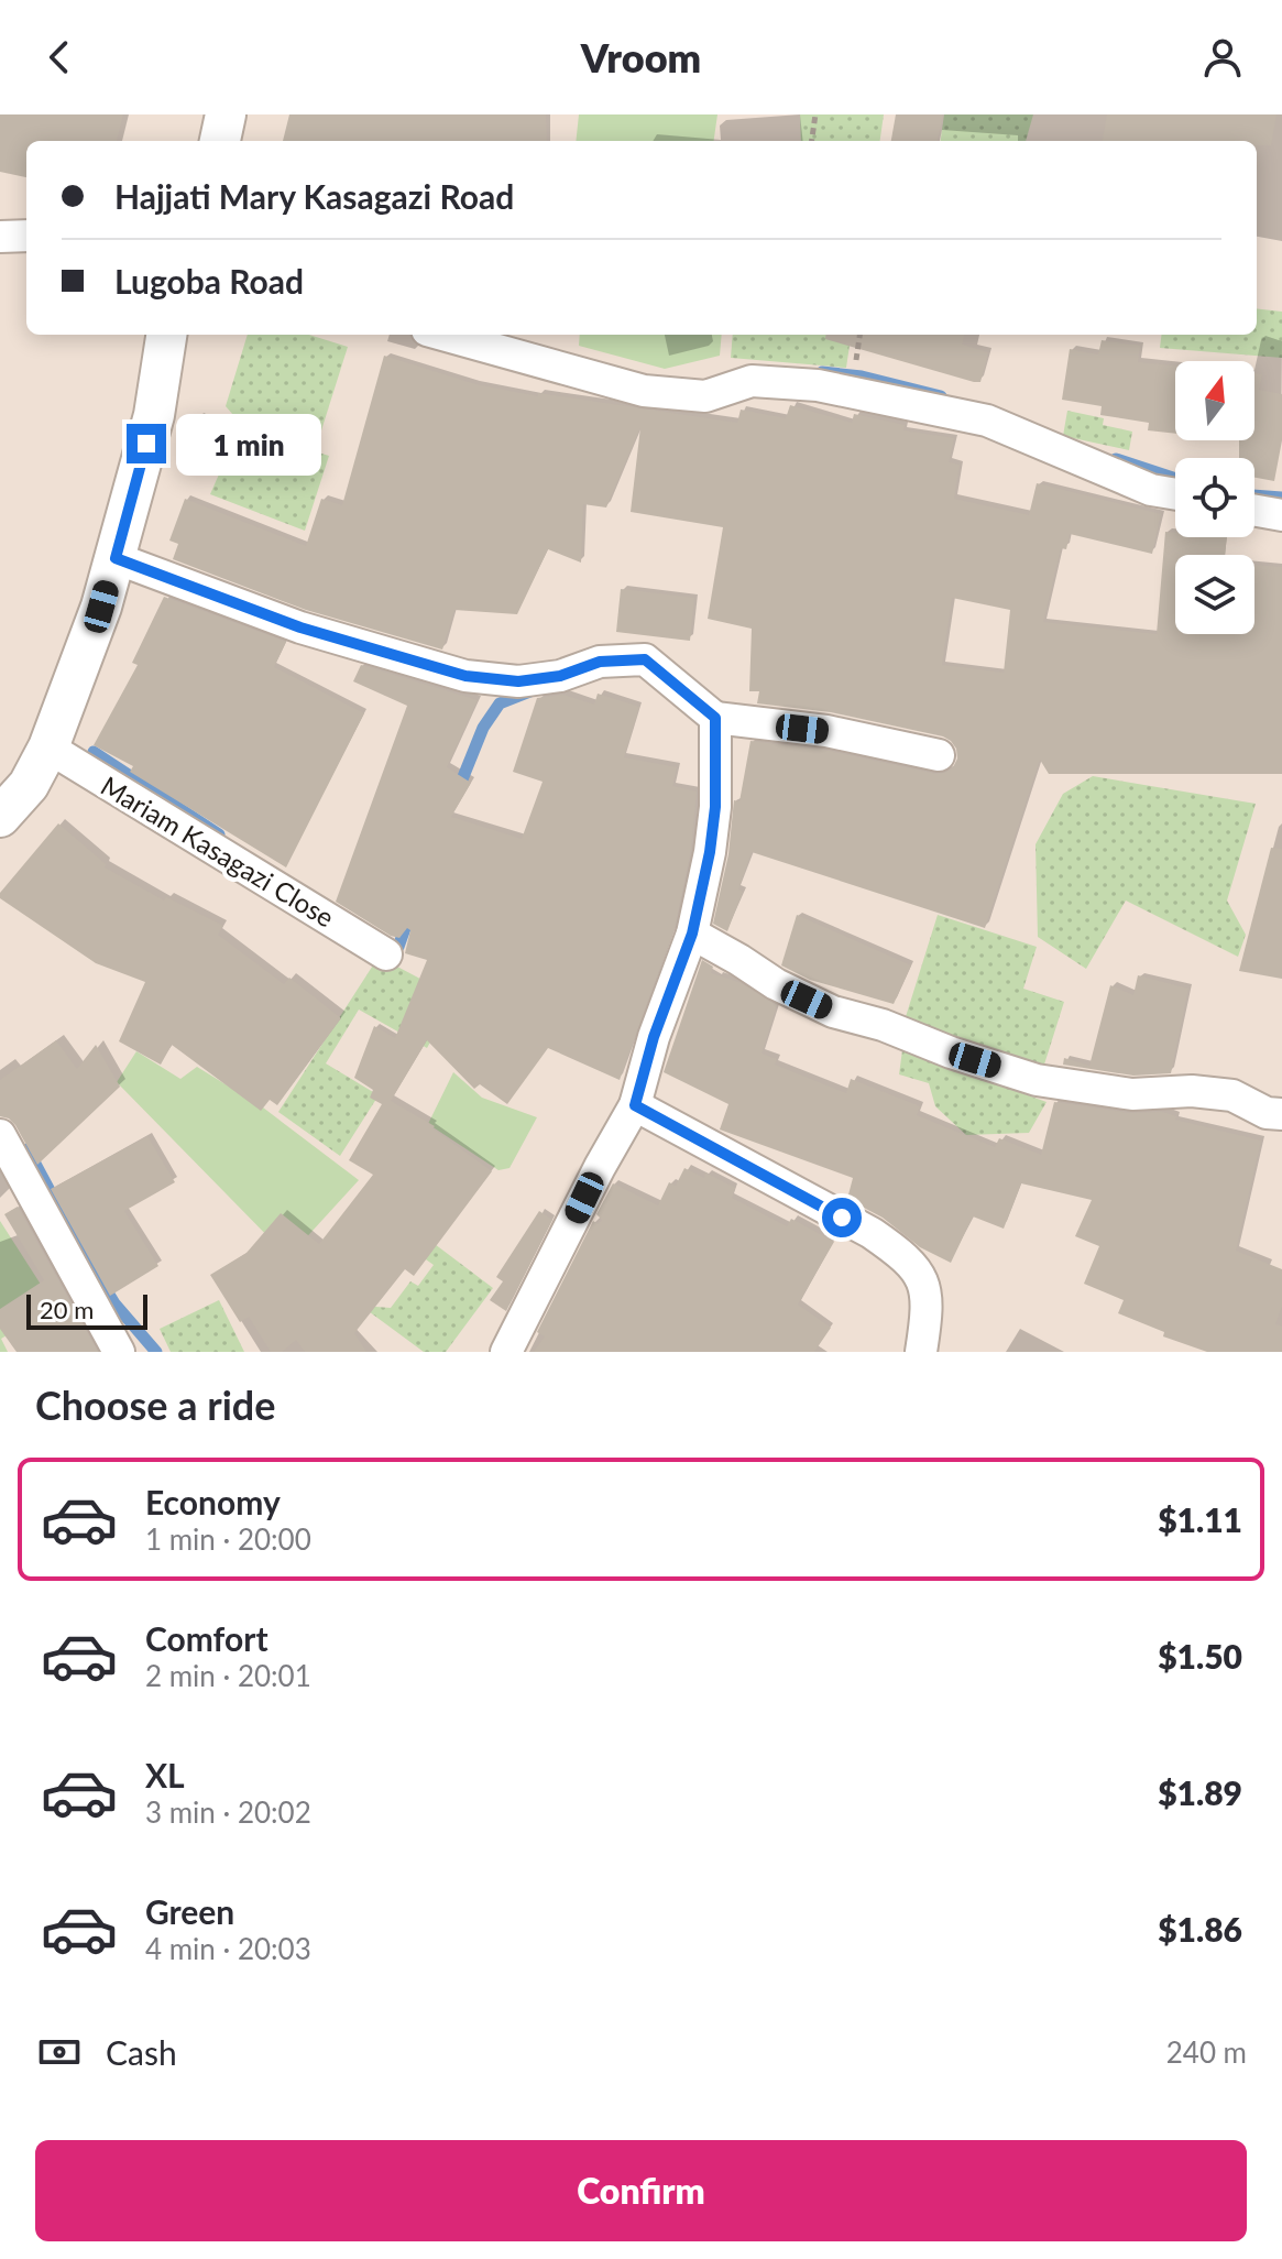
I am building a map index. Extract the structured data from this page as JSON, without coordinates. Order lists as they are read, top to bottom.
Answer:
{
  "streets": {
    "street": ["Mariam Kasagazi Close"]
  },
  "scale_bar": "20 m",
  "north": "top",
  "page": {
    "header": "Vroom",
    "banner": ["Hajjati Mary Kasagazi Road", "Lugoba Road"],
    "bubble": "1 min",
    "scale": "20 m",
    "heading": "Choose a ride",
    "list": [
      {
        "name": "Economy",
        "note": "1 min · 20:00",
        "value": "$1.11"
      },
      {
        "name": "Comfort",
        "note": "2 min · 20:01",
        "value": "$1.50"
      },
      {
        "name": "XL",
        "note": "3 min · 20:02",
        "value": "$1.89"
      },
      {
        "name": "Green",
        "note": "4 min · 20:03",
        "value": "$1.86"
      }
    ],
    "pay": ["Cash", "240 m"],
    "buttons": "Confirm"
  }
}
